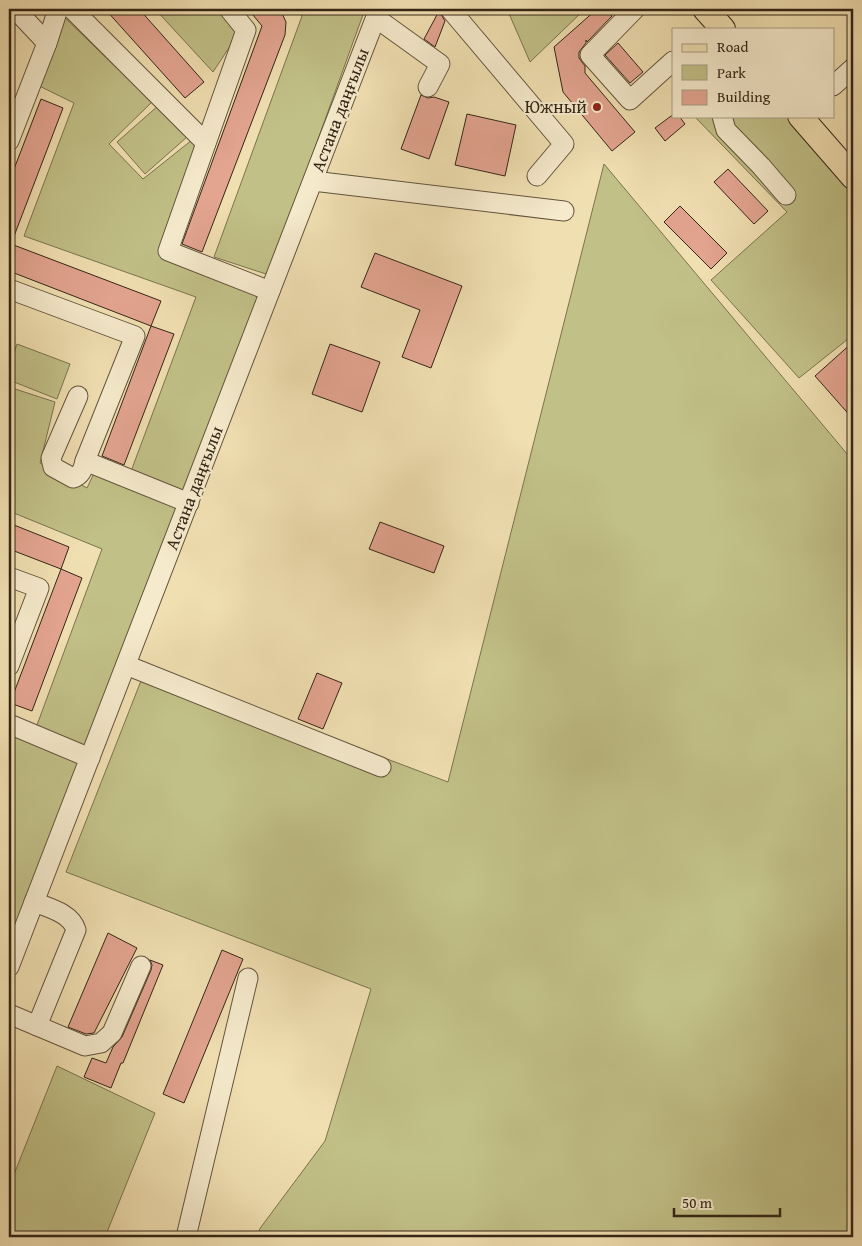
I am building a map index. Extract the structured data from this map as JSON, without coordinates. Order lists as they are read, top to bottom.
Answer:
{
  "streets": {
    "street": ["Астана даңғылы"]
  },
  "places": ["Южный"],
  "legend": ["Road", "Park", "Building"],
  "scale_bar": "50 m"
}
